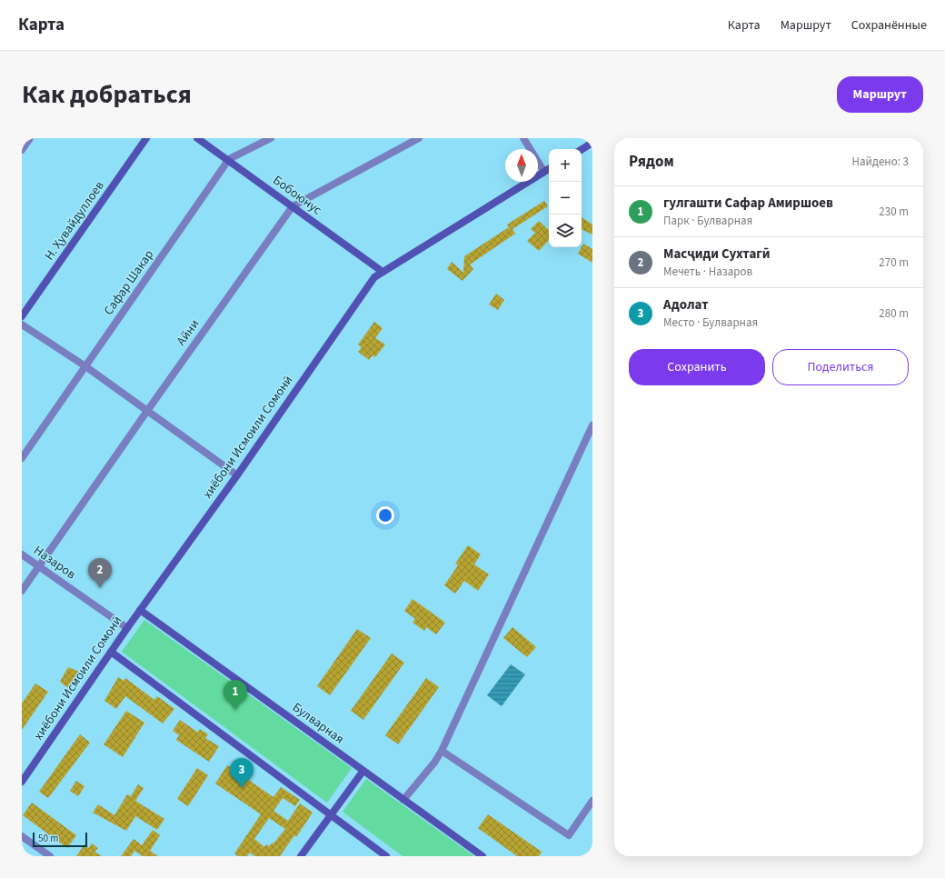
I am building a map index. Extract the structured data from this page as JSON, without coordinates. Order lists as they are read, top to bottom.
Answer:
{
  "streets": {
    "street": [
      "Бобоюнус",
      "Н. Ҳувайдуллоев",
      "Сафар Шакар",
      "Айни",
      "хиёбони Исмоили Сомонӣ",
      "Назаров",
      "Булварная"
    ]
  },
  "crossings": [
    ["Бобоюнус", "Сафар Шакар"],
    ["Бобоюнус", "Айни"],
    ["Бобоюнус", "хиёбони Исмоили Сомонӣ"],
    ["Айни", "Назаров"],
    ["хиёбони Исмоили Сомонӣ", "Назаров"],
    ["хиёбони Исмоили Сомонӣ", "Булварная"]
  ],
  "scale_bar": "50 m",
  "north": "top",
  "page": {
    "header": "Карта",
    "nav": ["Карта", "Маршрут", "Сохранённые"],
    "title": "Как добраться",
    "buttons": [
      "Маршрут",
      ["Сохранить", "Поделиться"]
    ],
    "heading": ["Рядом", "Найдено: 3"],
    "map_buttons": ["+", "−"],
    "list": [
      {
        "mark": "1",
        "name": "гулгашти Сафар Амиршоев",
        "note": "Парк · Булварная",
        "value": "230 m"
      },
      {
        "mark": "2",
        "name": "Масҷиди Сухтагӣ",
        "note": "Мечеть · Назаров",
        "value": "270 m"
      },
      {
        "mark": "3",
        "name": "Адолат",
        "note": "Место · Булварная",
        "value": "280 m"
      }
    ],
    "pins": ["2", "1", "3"],
    "scale": "50 m"
  }
}
